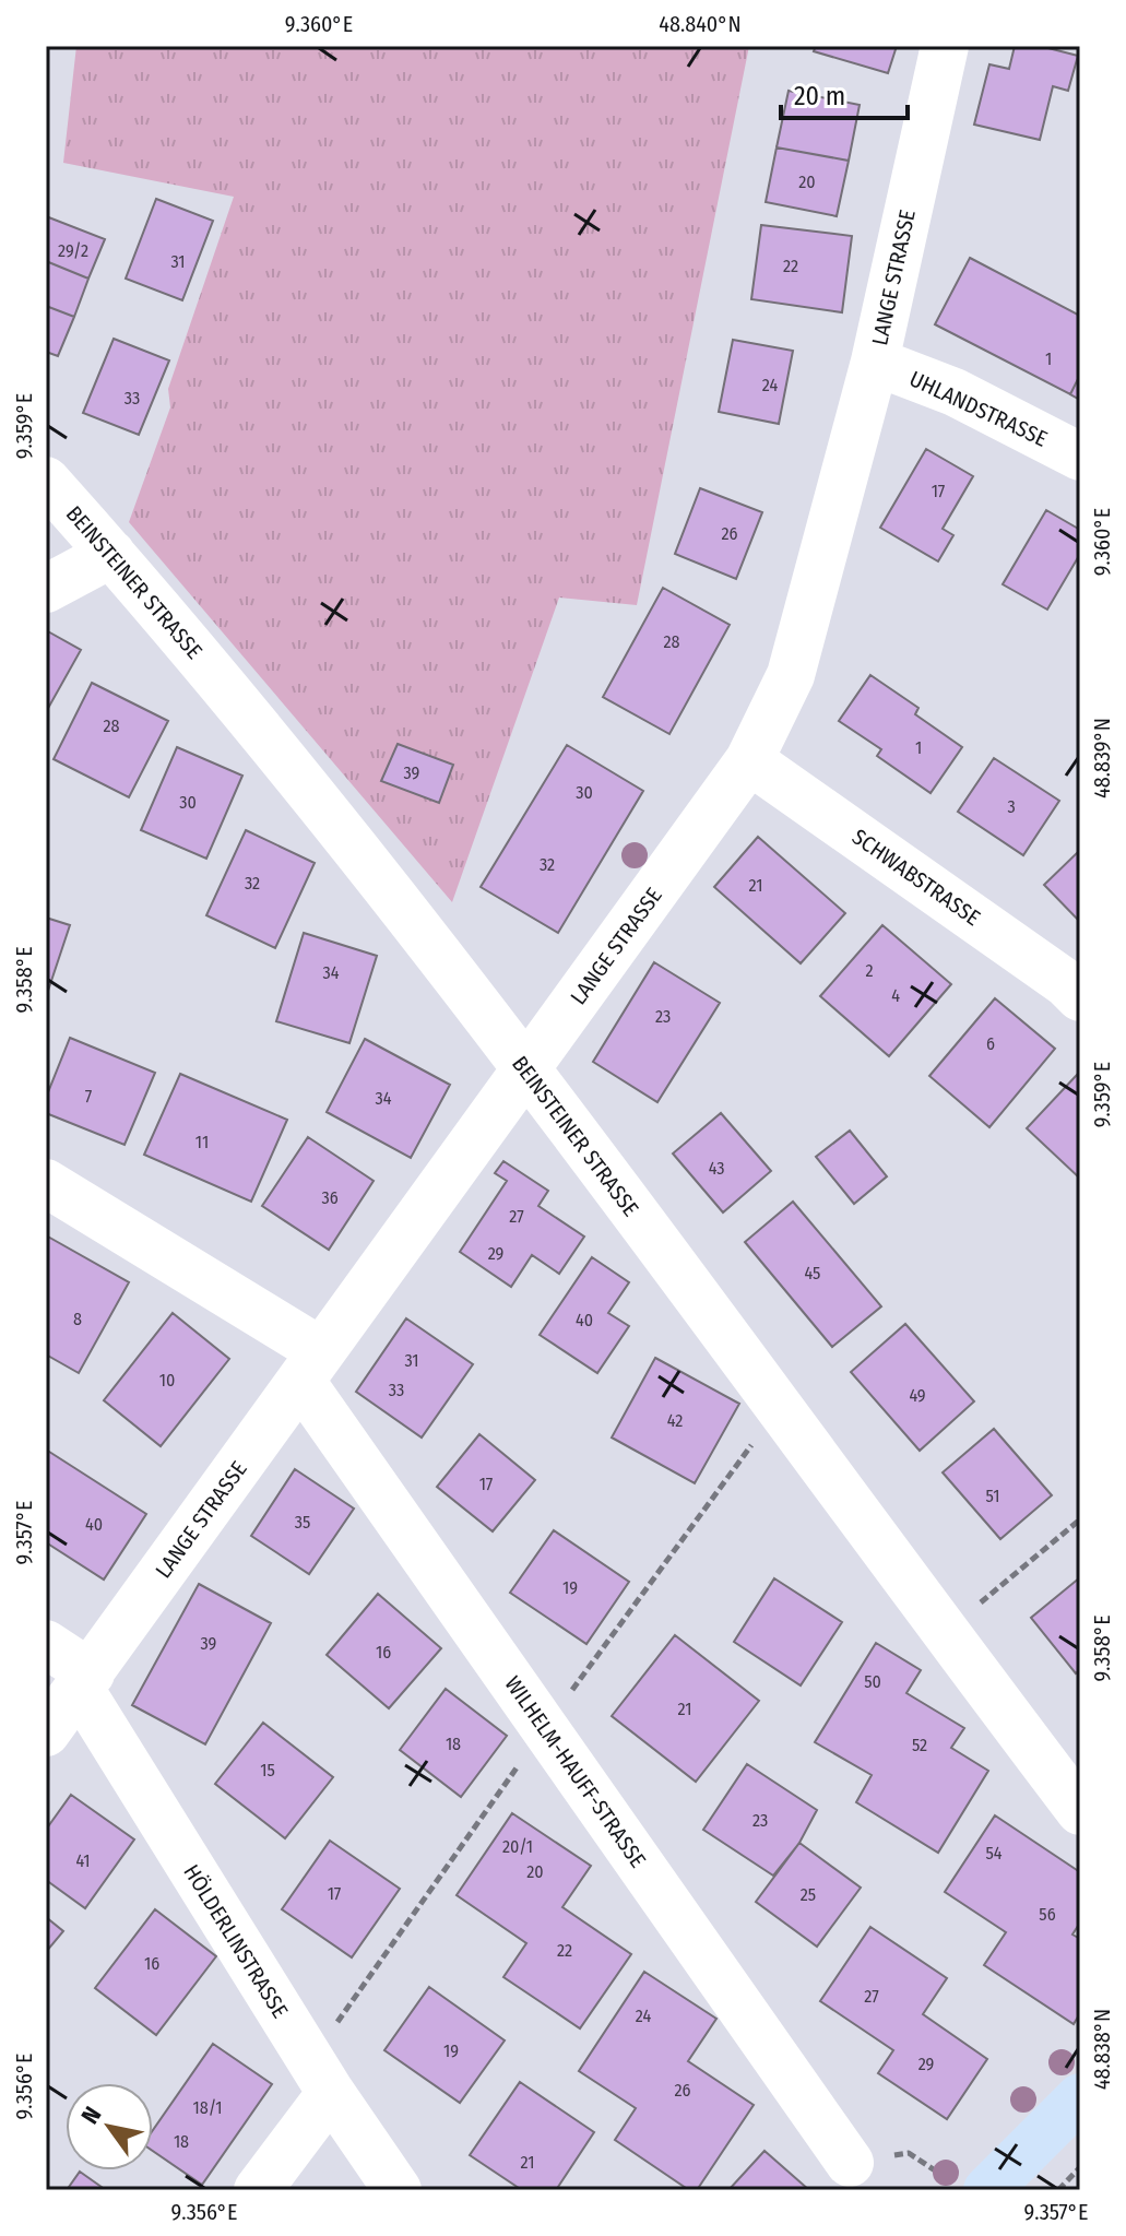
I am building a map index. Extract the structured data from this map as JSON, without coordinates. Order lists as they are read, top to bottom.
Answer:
{
  "streets": {
    "street": [
      "LANGE STRASSE",
      "UHLANDSTRASSE",
      "BEINSTEINER STRASSE",
      "SCHWABSTRASSE",
      "WILHELM-HAUFF-STRASSE",
      "HÖLDERLINSTRASSE"
    ]
  },
  "crossings": [
    ["LANGE STRASSE", "UHLANDSTRASSE"],
    ["LANGE STRASSE", "BEINSTEINER STRASSE"],
    ["LANGE STRASSE", "SCHWABSTRASSE"],
    ["LANGE STRASSE", "WILHELM-HAUFF-STRASSE"],
    ["LANGE STRASSE", "HÖLDERLINSTRASSE"]
  ],
  "house_numbers": [
    "20",
    "29/2",
    "31",
    "22",
    "1",
    "24",
    "33",
    "17",
    "26",
    "28",
    "28",
    "1",
    "39",
    "30",
    "30",
    "3",
    "32",
    "32",
    "21",
    "2",
    "34",
    "4",
    "23",
    "6",
    "7",
    "34",
    "11",
    "43",
    "36",
    "27",
    "29",
    "45",
    "8",
    "40",
    "31",
    "10",
    "33",
    "49",
    "42",
    "17",
    "51",
    "35",
    "40",
    "19",
    "39",
    "16",
    "50",
    "21",
    "18",
    "52",
    "15",
    "23",
    "20/1",
    "54",
    "41",
    "20",
    "17",
    "25",
    "56",
    "22",
    "16",
    "27",
    "24",
    "19",
    "29",
    "26",
    "18/1",
    "18",
    "21"
  ],
  "scale_bar": "20 m",
  "north": "top left",
  "coordinates": [
    "9.360°E",
    "48.840°N",
    "9.359°E",
    "48.839°N",
    "9.358°E",
    "9.357°E",
    "48.838°N",
    "9.356°E"
  ]
}
